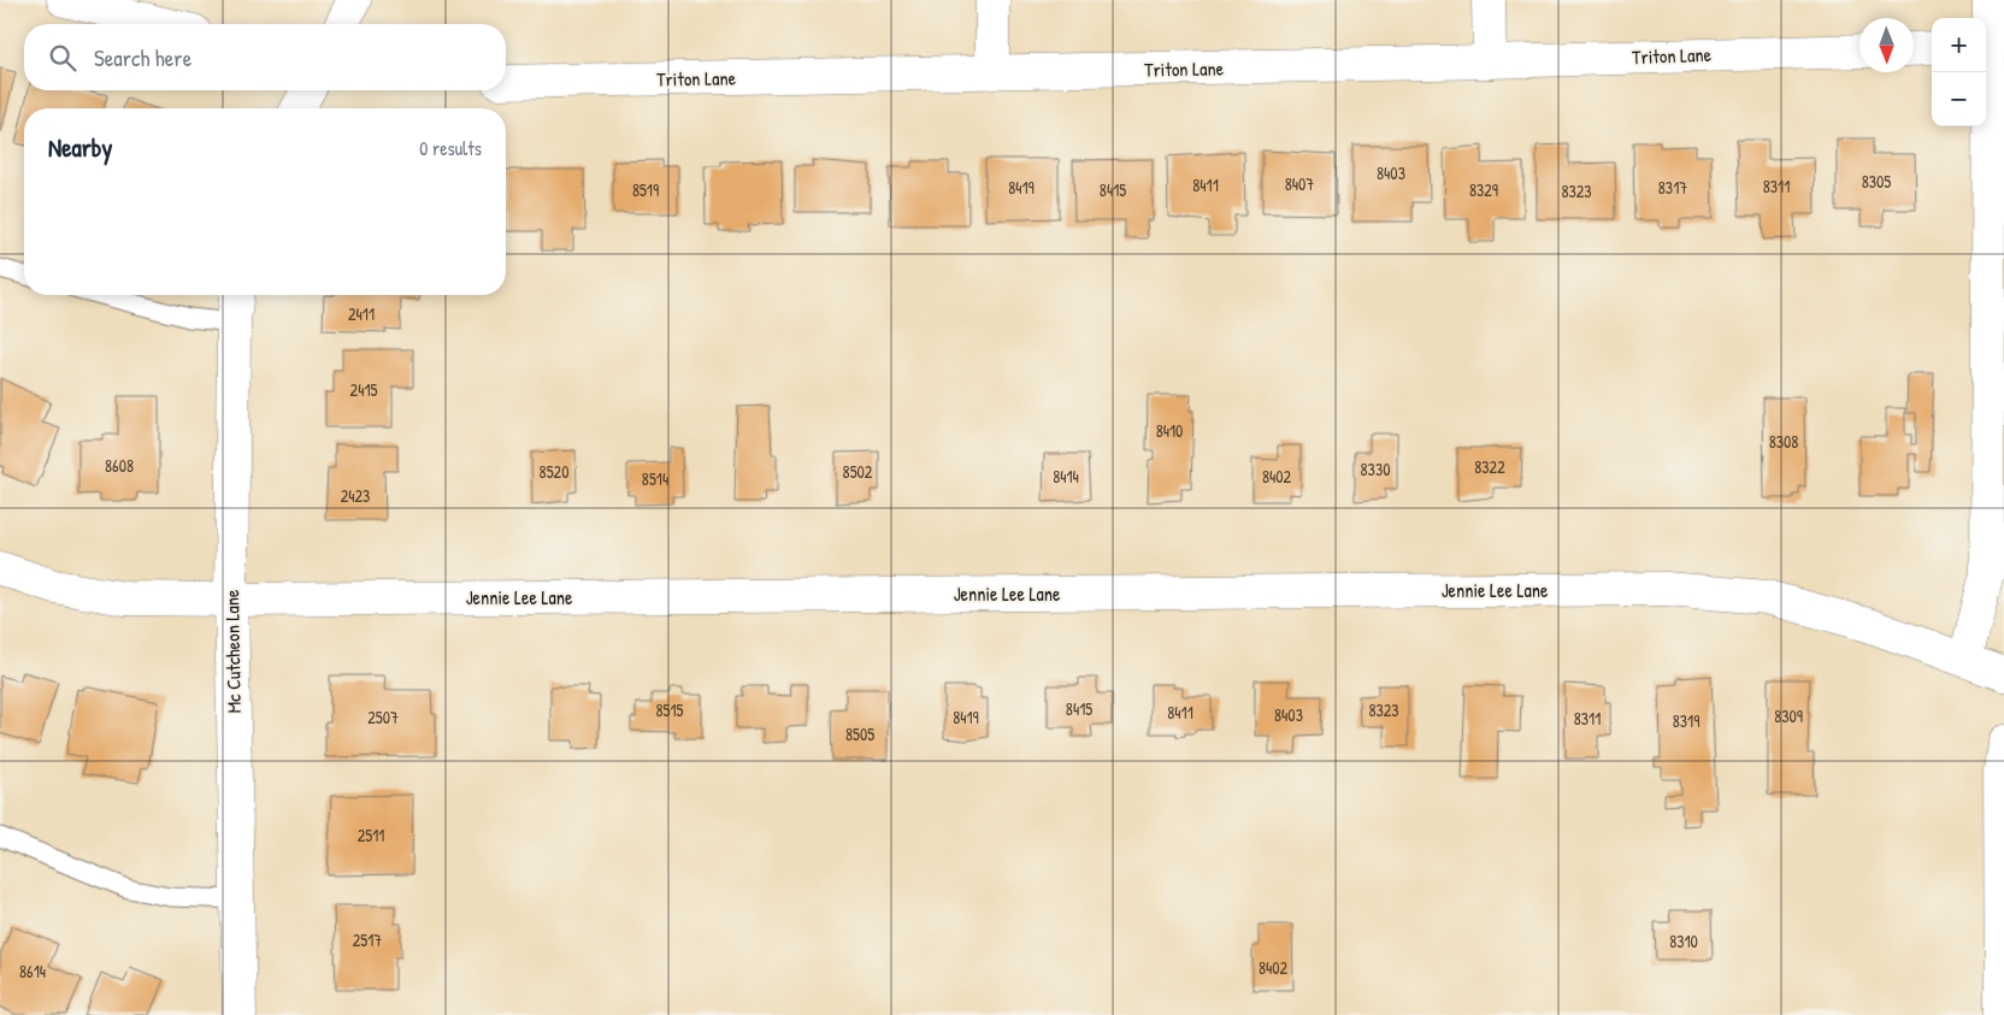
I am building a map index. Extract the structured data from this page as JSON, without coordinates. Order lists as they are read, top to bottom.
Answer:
{
  "streets": {
    "street": ["Triton Lane", "Jennie Lee Lane", "Mc Cutcheon Lane"]
  },
  "crossings": [
    ["Jennie Lee Lane", "Mc Cutcheon Lane"]
  ],
  "house_numbers": [
    "8403",
    "8305",
    "8407",
    "8411",
    "8311",
    "8419",
    "8317",
    "8519",
    "8415",
    "8329",
    "8323",
    "2411",
    "2415",
    "8410",
    "8308",
    "8608",
    "8322",
    "8330",
    "8520",
    "8502",
    "8414",
    "8402",
    "8514",
    "2423",
    "8415",
    "8515",
    "8323",
    "8411",
    "8403",
    "8309",
    "2507",
    "8419",
    "8311",
    "8319",
    "8505",
    "2511",
    "2517",
    "8310",
    "8402",
    "8614"
  ],
  "north": "bottom",
  "page": {
    "map_buttons": ["+", "−"],
    "search": "Search here",
    "heading": ["Nearby", "0 results"]
  }
}
